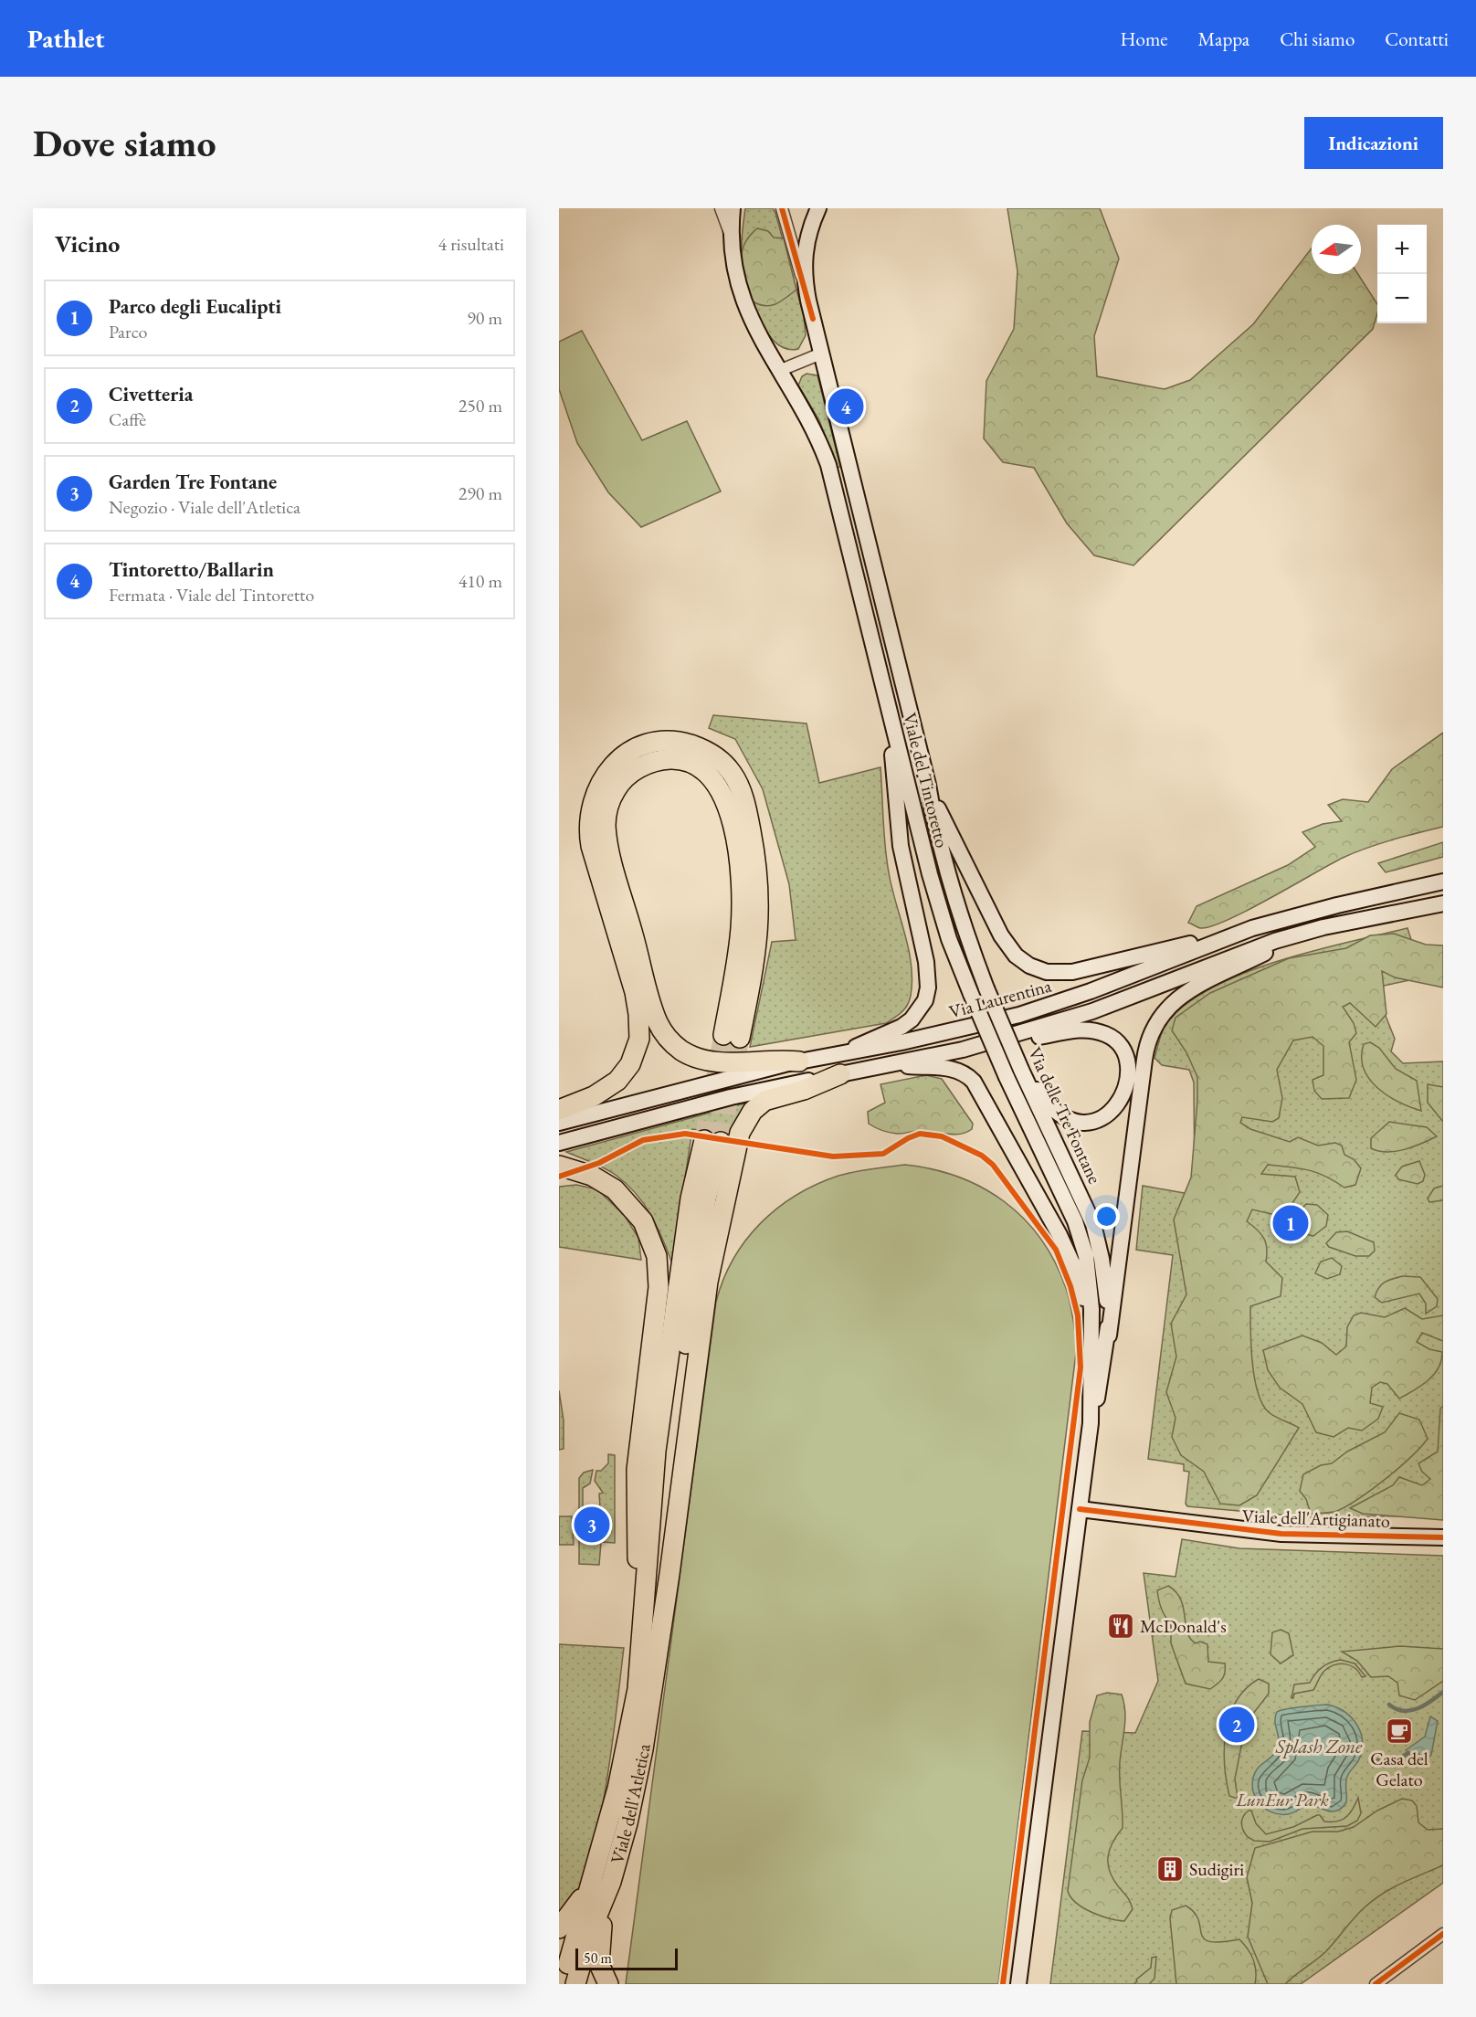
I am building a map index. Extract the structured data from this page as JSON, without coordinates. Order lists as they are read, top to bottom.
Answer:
{
  "streets": {
    "highway": ["Viale dell'Atletica"],
    "main road": [
      "Viale del Tintoretto",
      "Via Laurentina",
      "Via delle Tre Fontane",
      "Viale dell'Artigianato"
    ]
  },
  "crossings": [
    ["Viale del Tintoretto", "Via delle Tre Fontane"],
    ["Via delle Tre Fontane", "Viale dell'Artigianato"]
  ],
  "water": ["Splash Zone"],
  "parks": ["LunEur Park"],
  "places": {
    "restaurant": ["McDonald's"],
    "cafe": ["Casa del Gelato"],
    "building": ["Sudigiri"]
  },
  "scale_bar": "50 m",
  "north": "left",
  "page": {
    "header": "Pathlet",
    "nav": [
      "Home",
      "Mappa",
      "Chi siamo",
      "Contatti"
    ],
    "buttons": "Indicazioni",
    "title": "Dove siamo",
    "heading": ["Vicino", "4 risultati"],
    "map_buttons": ["+", "−"],
    "list": [
      {
        "mark": "1",
        "name": "Parco degli Eucalipti",
        "note": "Parco",
        "value": "90 m"
      },
      {
        "mark": "2",
        "name": "Civetteria",
        "note": "Caffè",
        "value": "250 m"
      },
      {
        "mark": "3",
        "name": "Garden Tre Fontane",
        "note": "Negozio · Viale dell'Atletica",
        "value": "290 m"
      },
      {
        "mark": "4",
        "name": "Tintoretto/Ballarin",
        "note": "Fermata · Viale del Tintoretto",
        "value": "410 m"
      }
    ],
    "pins": [
      "4",
      "1",
      "3",
      "2"
    ],
    "scale": "50 m"
  }
}
